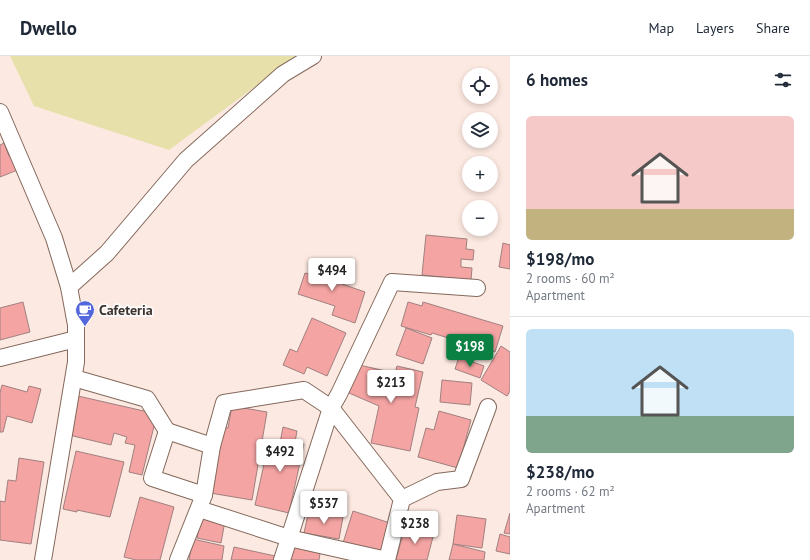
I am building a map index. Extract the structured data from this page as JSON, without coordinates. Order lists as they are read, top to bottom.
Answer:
{
  "places": {
    "cafe": ["Cafeteria"]
  },
  "page": {
    "header": "Dwello",
    "nav": ["Map", "Layers", "Share"],
    "heading": "6 homes",
    "map_buttons": ["+", "−"],
    "list": [
      {
        "name": "$198/mo",
        "note": "2 rooms · 60 m² · Apartment"
      },
      {
        "name": "$238/mo",
        "note": "2 rooms · 62 m² · Apartment"
      }
    ],
    "price": [
      "$494",
      "$198",
      "$213",
      "$492",
      "$537",
      "$238"
    ]
  }
}
